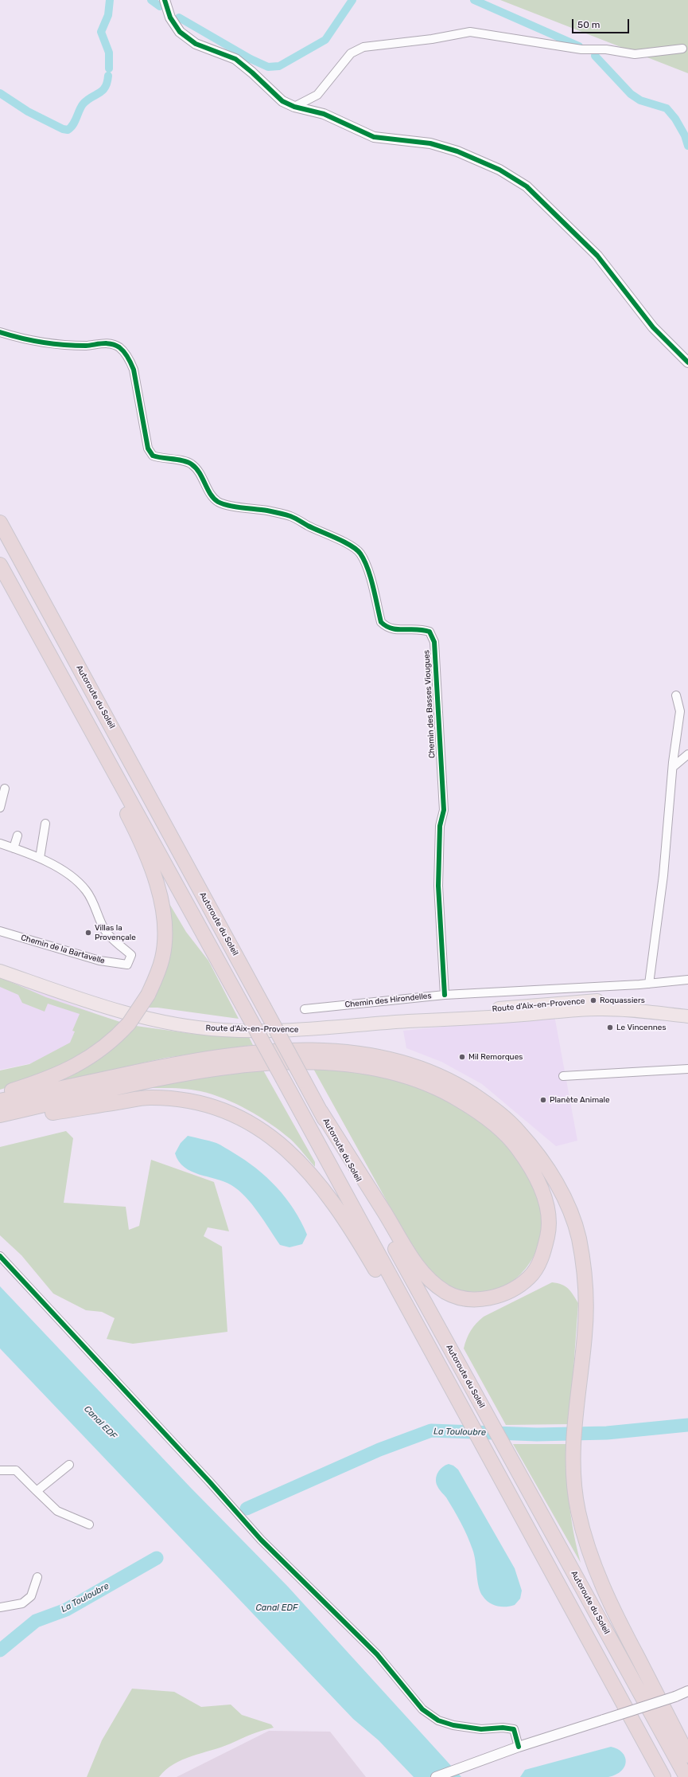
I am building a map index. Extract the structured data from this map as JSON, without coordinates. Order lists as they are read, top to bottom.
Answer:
{
  "streets": {
    "highway": ["Autoroute du Soleil"],
    "main road": ["Route d'Aix-en-Provence"],
    "street": ["Chemin des Basses Viougues", "Chemin de la Bartavelle", "Chemin des Hirondelles"]
  },
  "crossings": [
    ["Chemin des Basses Viougues", "Chemin des Hirondelles"]
  ],
  "water": ["Canal EDF", "La Touloubre"],
  "places": [
    "Villas la Provençale",
    "Roquassiers",
    "Le Vincennes",
    "Mil Remorques",
    "Planète Animale"
  ],
  "scale_bar": "50 m"
}
